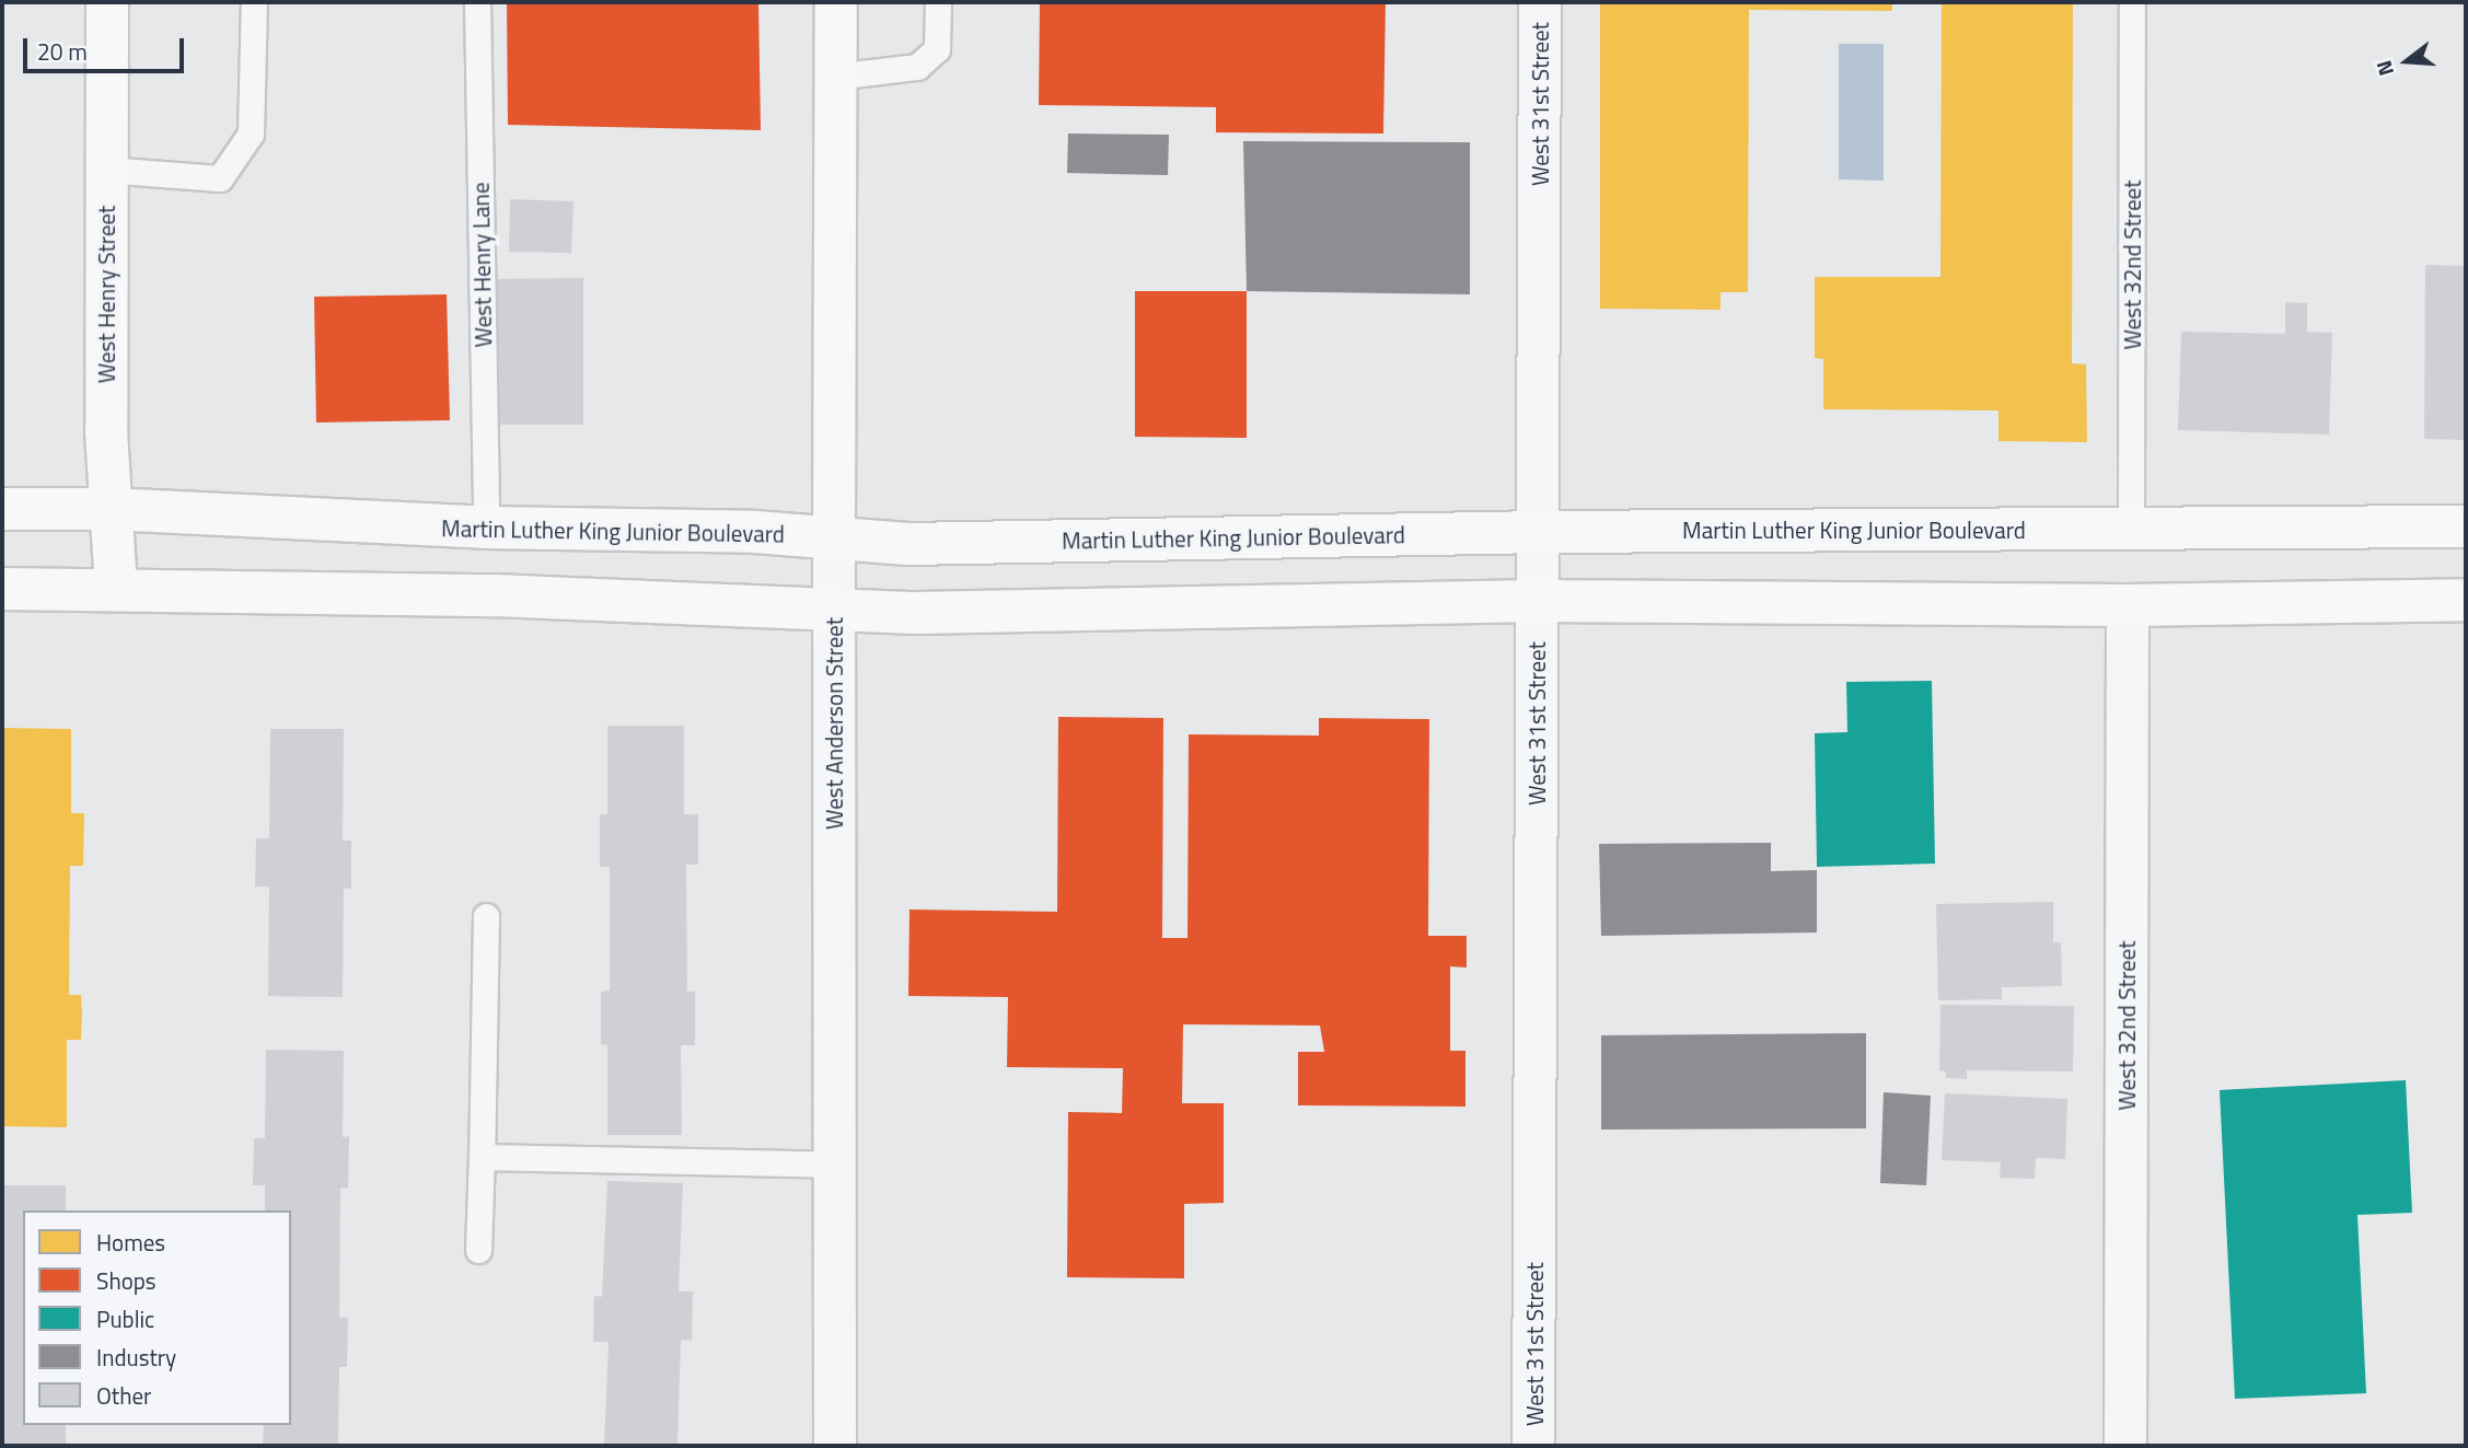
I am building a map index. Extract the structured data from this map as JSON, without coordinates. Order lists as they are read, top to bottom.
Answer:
{
  "streets": {
    "main road": ["West Henry Street", "Martin Luther King Junior Boulevard", "West Anderson Street"],
    "street": ["West 31st Street", "West 32nd Street"],
    "lane": ["West Henry Lane"]
  },
  "crossings": [
    ["West 31st Street", "Martin Luther King Junior Boulevard"],
    ["West Henry Lane", "Martin Luther King Junior Boulevard"],
    ["West 32nd Street", "Martin Luther King Junior Boulevard"],
    ["West Henry Street", "Martin Luther King Junior Boulevard"],
    ["Martin Luther King Junior Boulevard", "West Anderson Street"]
  ],
  "legend": [
    "Homes",
    "Shops",
    "Public",
    "Industry",
    "Other"
  ],
  "scale_bar": "20 m",
  "north": "left"
}
